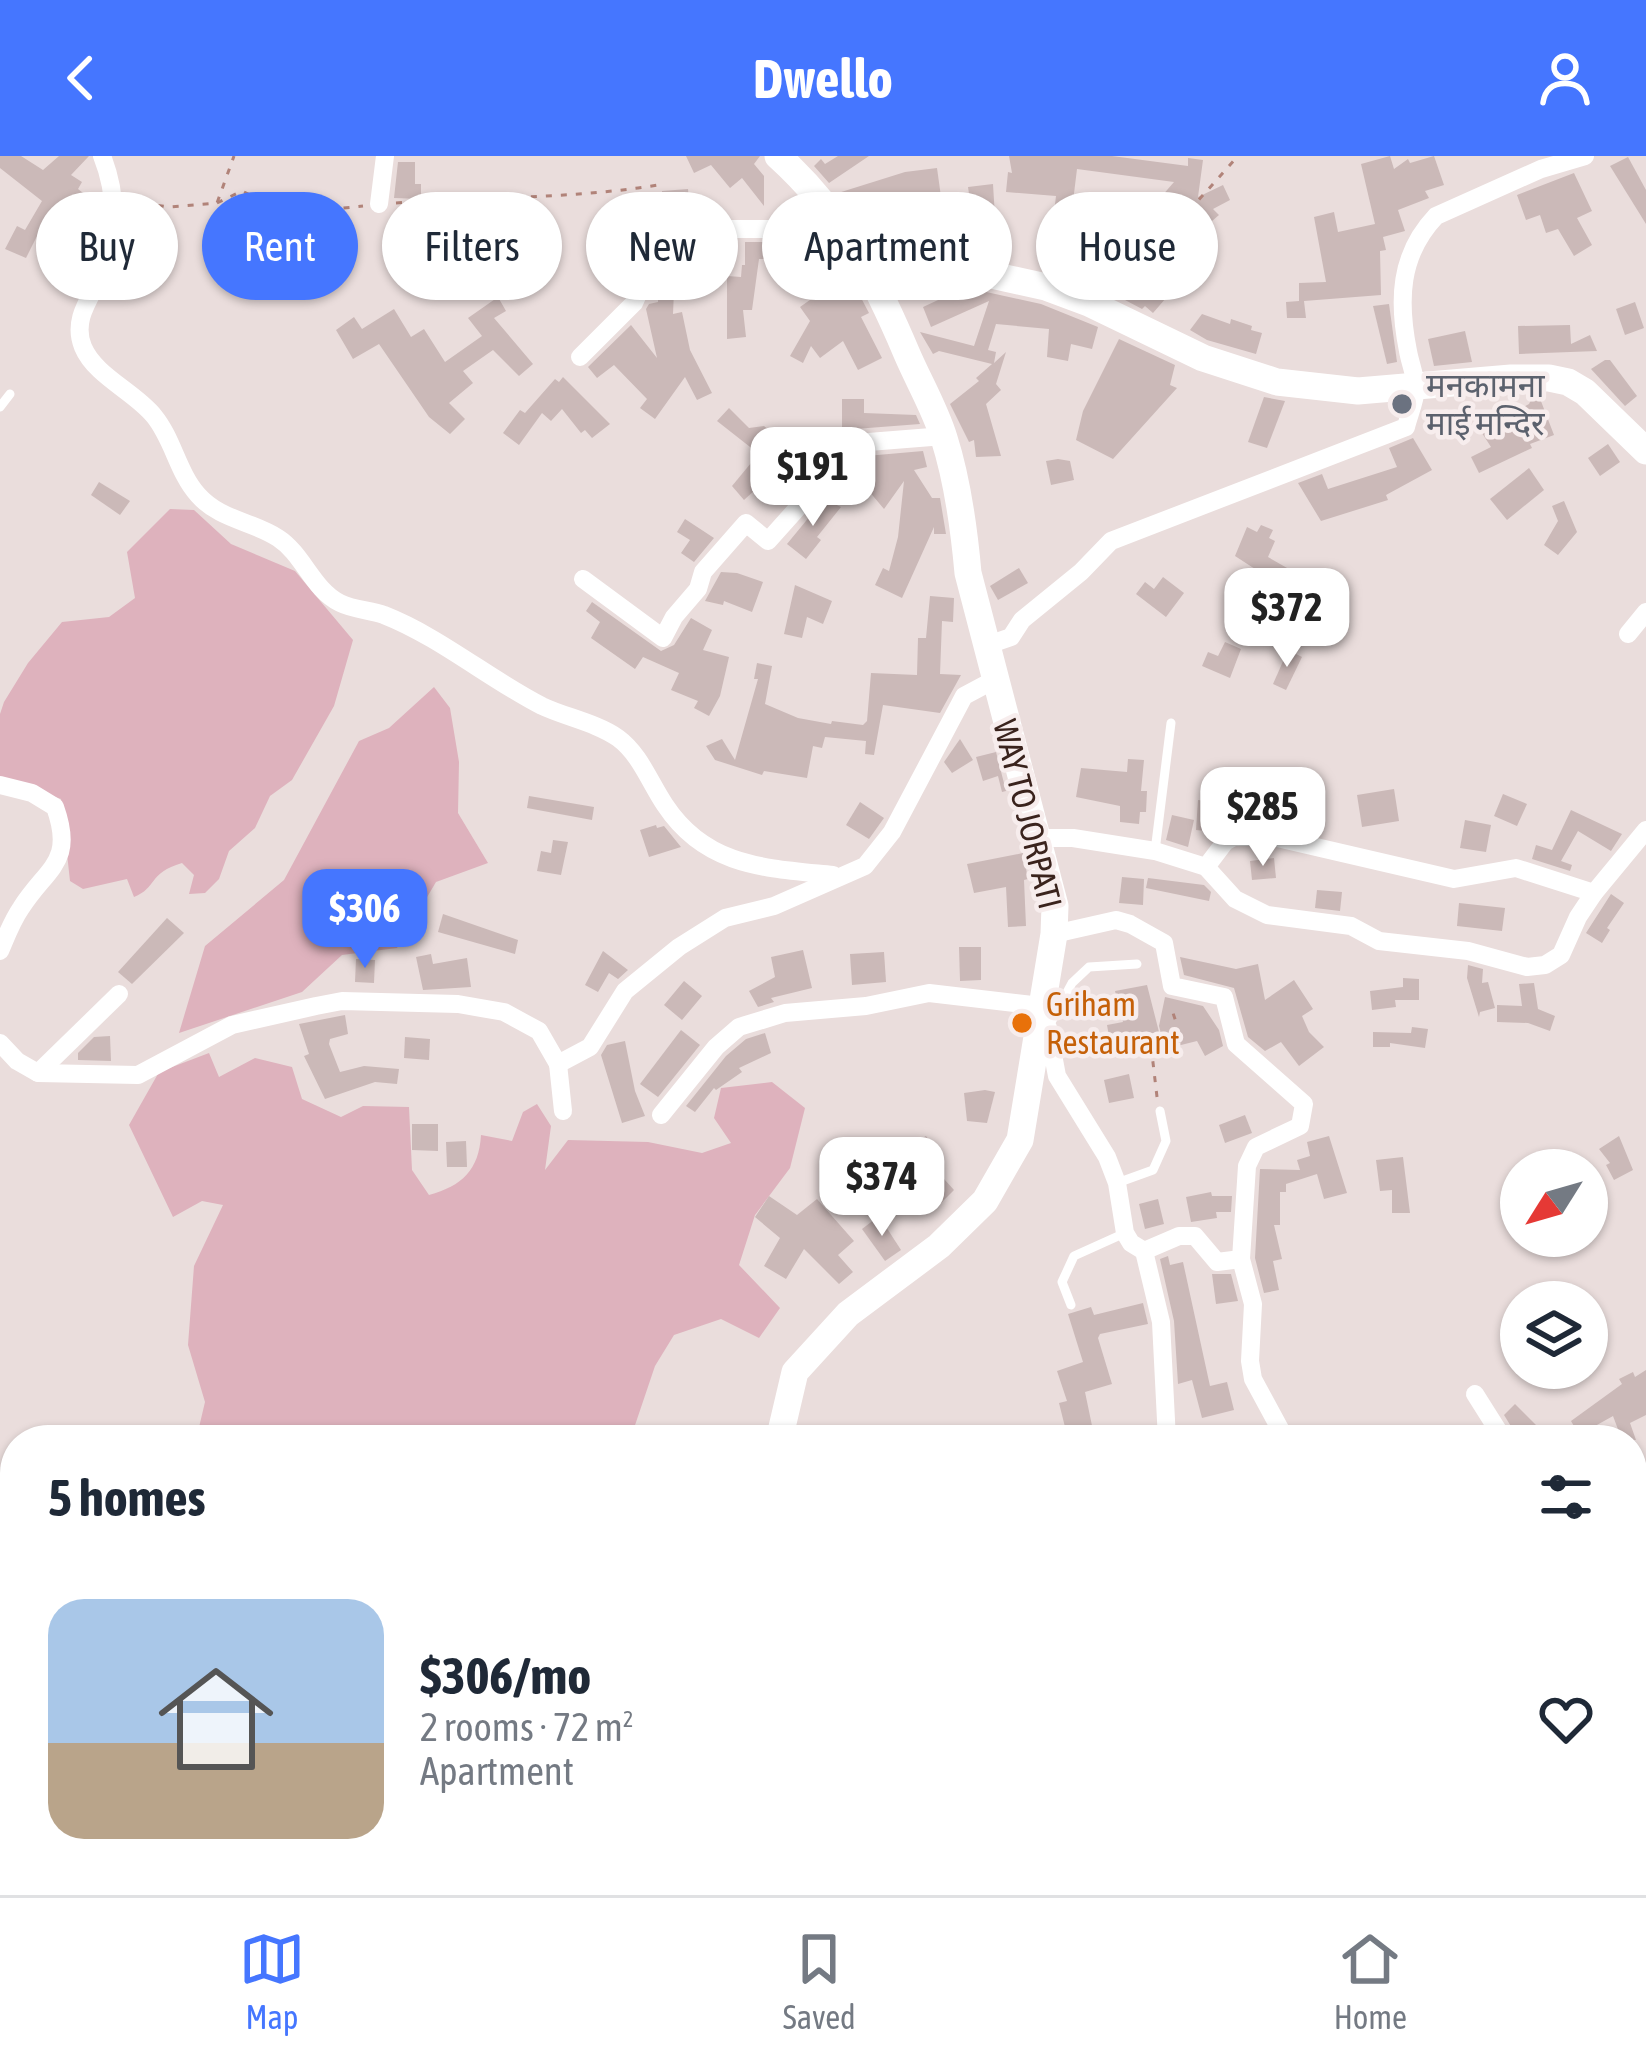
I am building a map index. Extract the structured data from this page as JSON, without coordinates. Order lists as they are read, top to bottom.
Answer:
{
  "streets": {
    "street": ["WAY TO JORPATI"]
  },
  "places": ["मनकामना माई मन्दिर", "Griham Restaurant"],
  "north": "bottom left",
  "page": {
    "header": "Dwello",
    "chip": [
      "Buy",
      "Rent",
      "Filters",
      "New",
      "Apartment",
      "House"
    ],
    "price": [
      "$191",
      "$372",
      "$285",
      "$306",
      "$374"
    ],
    "heading": "5 homes",
    "list": [
      {
        "name": "$306/mo",
        "note": "2 rooms · 72 m² · Apartment"
      }
    ],
    "tabs": ["Map", "Saved", "Home"]
  }
}
